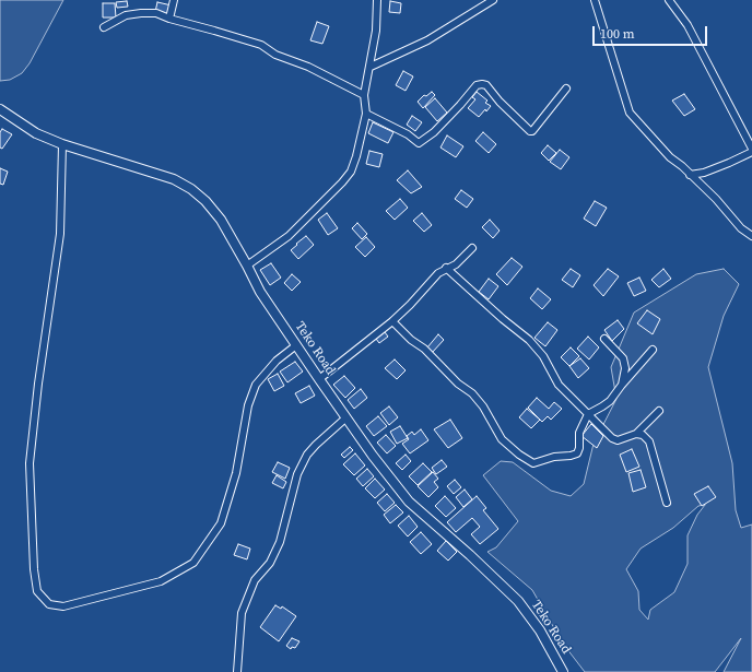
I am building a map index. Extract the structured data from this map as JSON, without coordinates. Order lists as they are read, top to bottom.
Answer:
{
  "streets": {
    "street": ["Teko Road"]
  },
  "scale_bar": "100 m"
}
